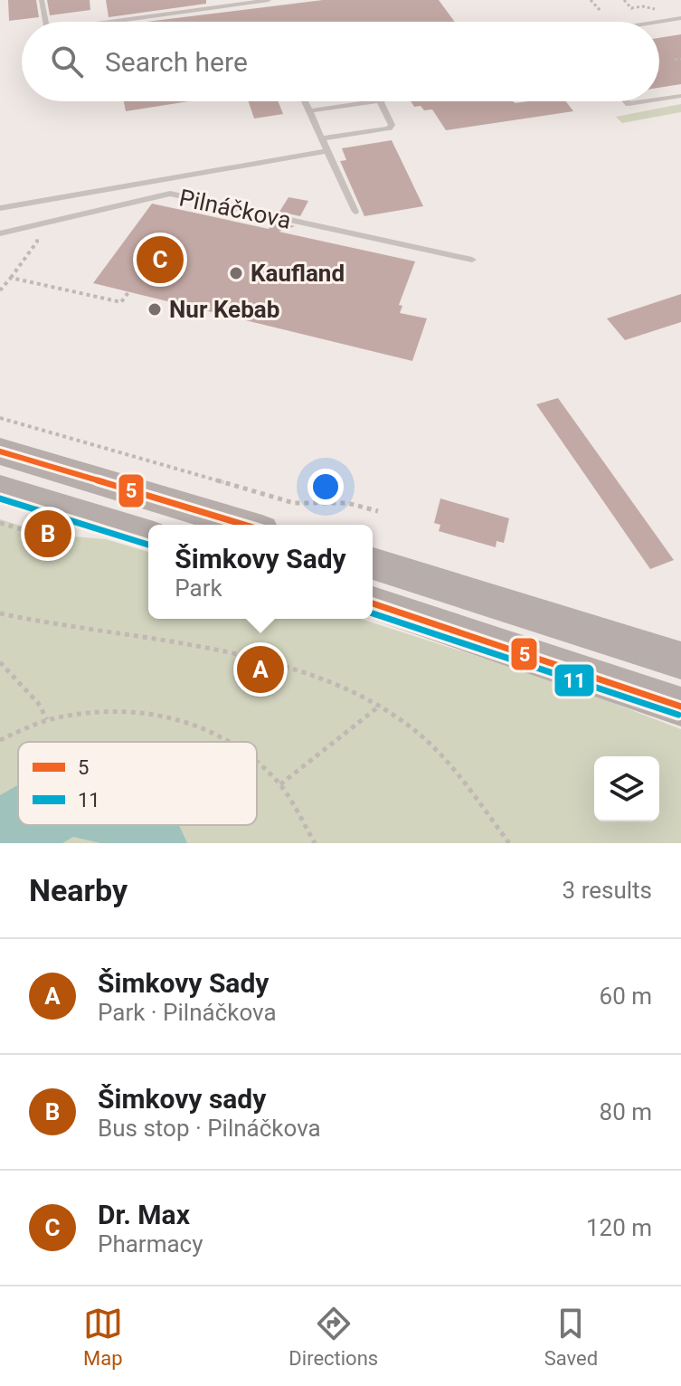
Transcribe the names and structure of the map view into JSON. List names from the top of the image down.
{
  "streets": {
    "lane": ["Pilnáčkova"]
  },
  "places": ["Kaufland", "Nur Kebab"],
  "lines": ["transit line 5", "transit line 11"],
  "legend": ["5", "11"],
  "page": {
    "search": "Search here",
    "pins": ["C", "B", "A"],
    "popup": ["Šimkovy Sady", "Park"],
    "heading": ["Nearby", "3 results"],
    "list": [
      {
        "mark": "A",
        "name": "Šimkovy Sady",
        "note": "Park · Pilnáčkova",
        "value": "60 m"
      },
      {
        "mark": "B",
        "name": "Šimkovy sady",
        "note": "Bus stop · Pilnáčkova",
        "value": "80 m"
      },
      {
        "mark": "C",
        "name": "Dr. Max",
        "note": "Pharmacy",
        "value": "120 m"
      }
    ],
    "nav": ["Map", "Directions", "Saved"]
  }
}
